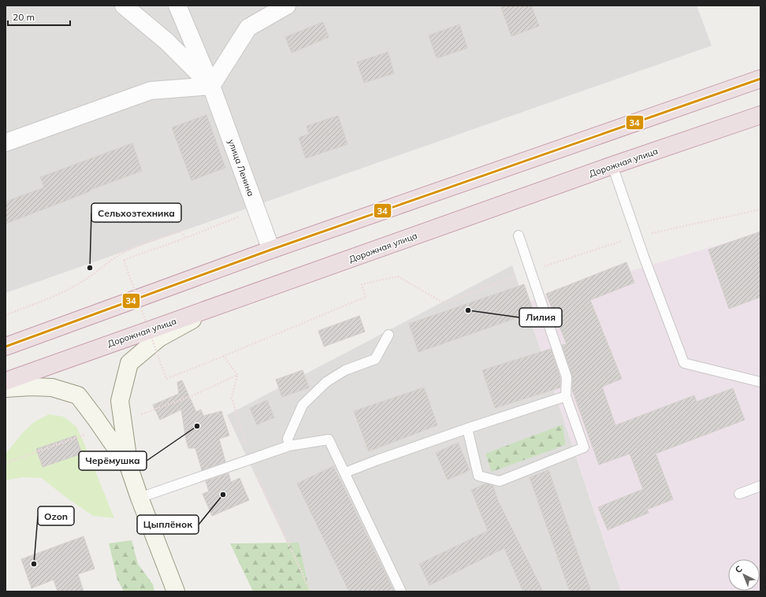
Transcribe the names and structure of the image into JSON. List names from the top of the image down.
{
  "streets": {
    "highway": ["Дорожная улица"],
    "street": ["улица Ленина"]
  },
  "places": [
    "Сельхозтехника",
    "Лилия",
    "Черёмушка",
    "Цыплёнок",
    "Ozon"
  ],
  "lines": ["transit line 34"],
  "scale_bar": "20 m",
  "north": "top left"
}
